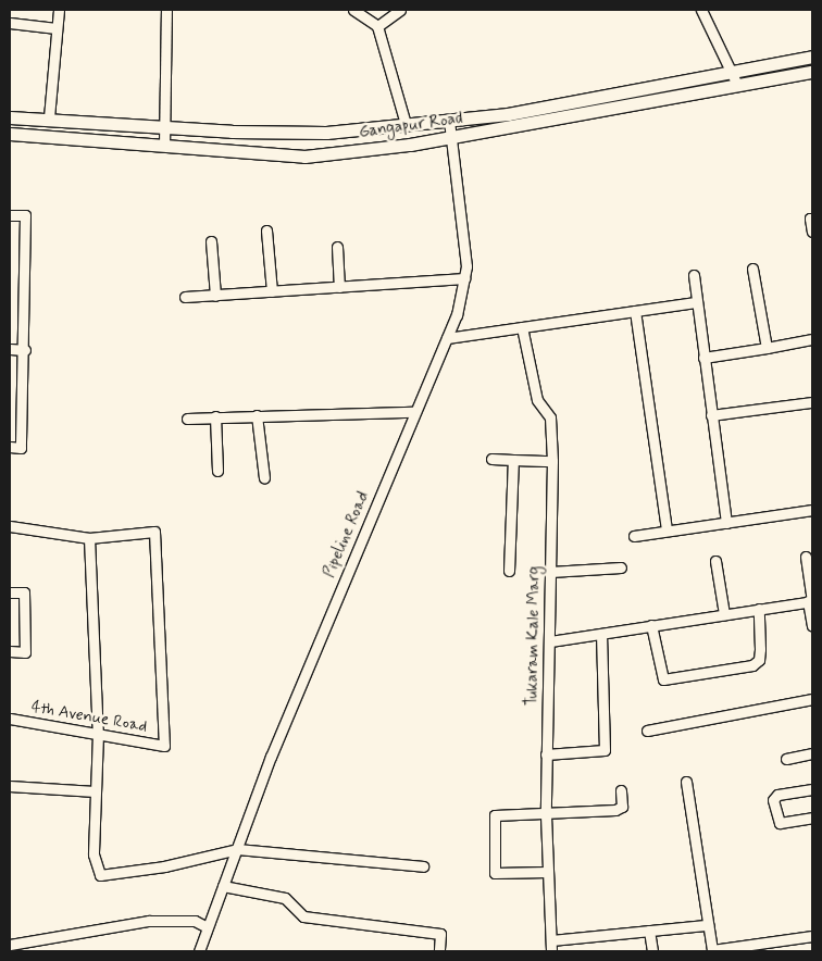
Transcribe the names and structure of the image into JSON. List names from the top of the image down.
{
  "streets": {
    "main road": ["Gangapur Road"],
    "street": ["Pipeline Road", "Tukaram Kale Marg", "4th Avenue Road"]
  },
  "crossings": [
    ["Gangapur Road", "Pipeline Road"]
  ]
}
